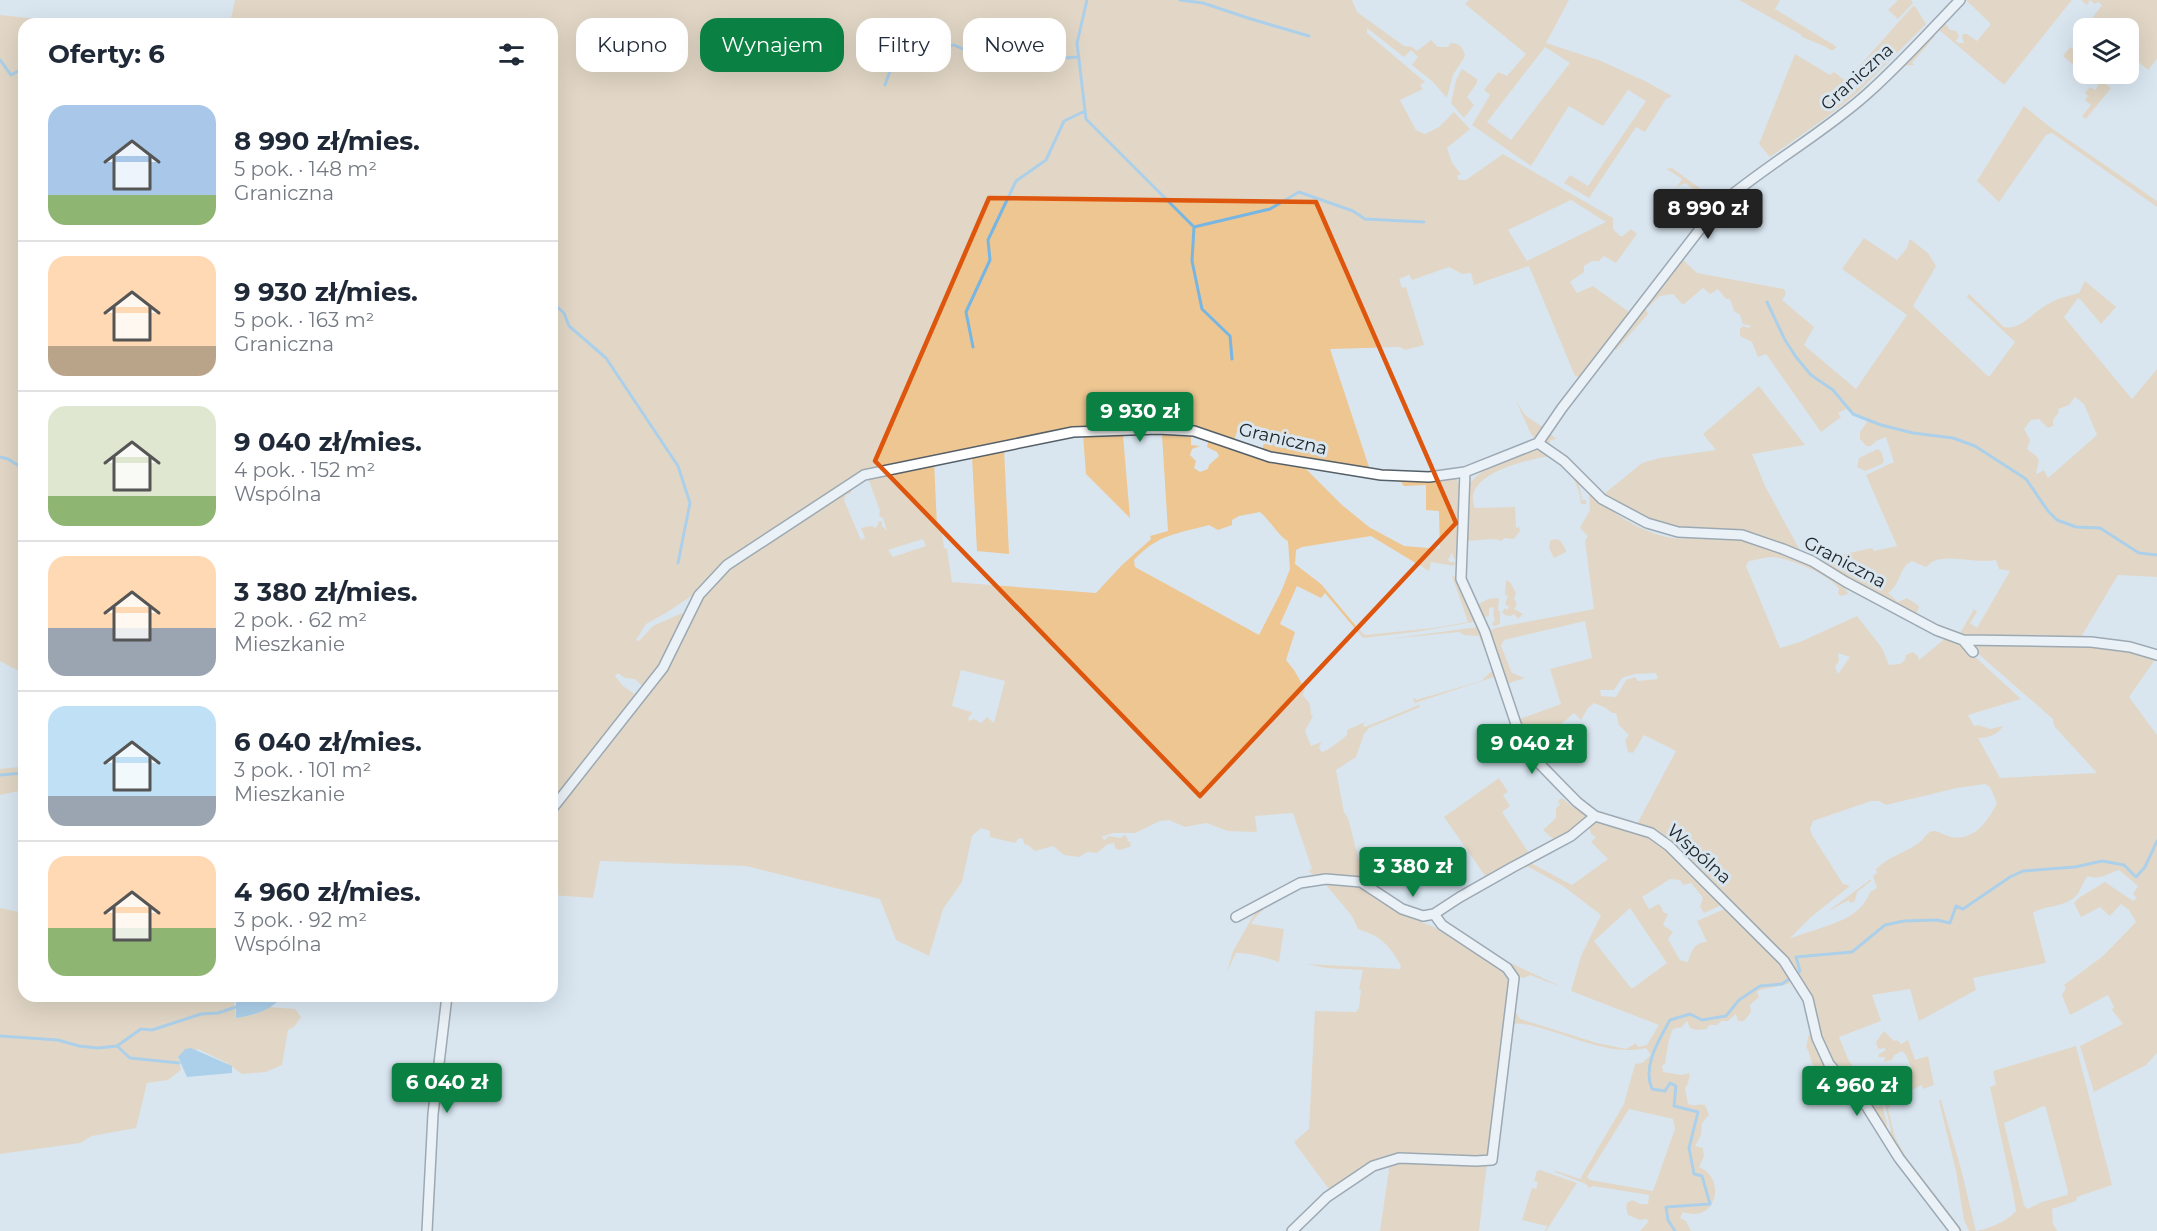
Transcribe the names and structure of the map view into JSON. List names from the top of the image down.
{
  "streets": {
    "street": ["Graniczna", "Wspólna"]
  },
  "crossings": [
    ["Graniczna", "Wspólna"]
  ],
  "page": {
    "chip": [
      "Kupno",
      "Wynajem",
      "Filtry",
      "Nowe"
    ],
    "heading": "Oferty: 6",
    "list": [
      {
        "name": "8 990 zł/mies.",
        "note": "5 pok. · 148 m² · Graniczna"
      },
      {
        "name": "9 930 zł/mies.",
        "note": "5 pok. · 163 m² · Graniczna"
      },
      {
        "name": "9 040 zł/mies.",
        "note": "4 pok. · 152 m² · Wspólna"
      },
      {
        "name": "3 380 zł/mies.",
        "note": "2 pok. · 62 m² · Mieszkanie"
      },
      {
        "name": "6 040 zł/mies.",
        "note": "3 pok. · 101 m² · Mieszkanie"
      },
      {
        "name": "4 960 zł/mies.",
        "note": "3 pok. · 92 m² · Wspólna"
      }
    ],
    "price": [
      "8 990 zł",
      "9 930 zł",
      "9 040 zł",
      "3 380 zł",
      "6 040 zł",
      "4 960 zł"
    ]
  }
}
